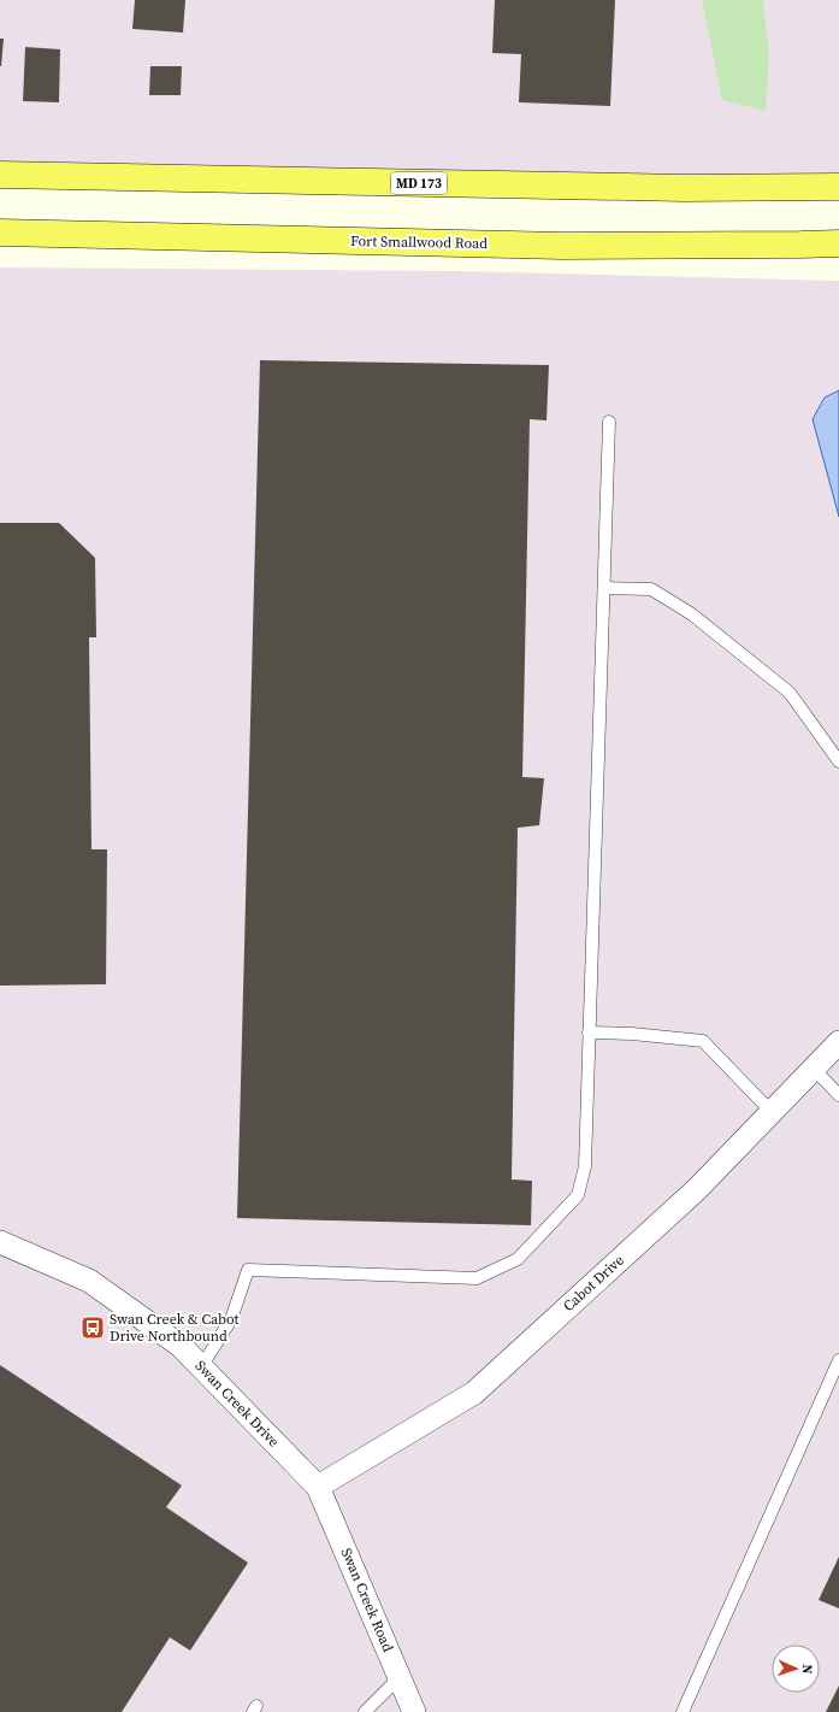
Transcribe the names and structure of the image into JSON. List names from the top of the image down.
{
  "streets": {
    "main road": ["MD 173", "Fort Smallwood Road"],
    "street": ["Cabot Drive", "Swan Creek Drive", "Swan Creek Road"]
  },
  "crossings": [
    ["Cabot Drive", "Swan Creek Drive"],
    ["Cabot Drive", "Swan Creek Road"],
    ["Swan Creek Drive", "Swan Creek Road"]
  ],
  "places": {
    "bus stop": ["Swan Creek & Cabot Drive Northbound"]
  },
  "north": "right"
}
